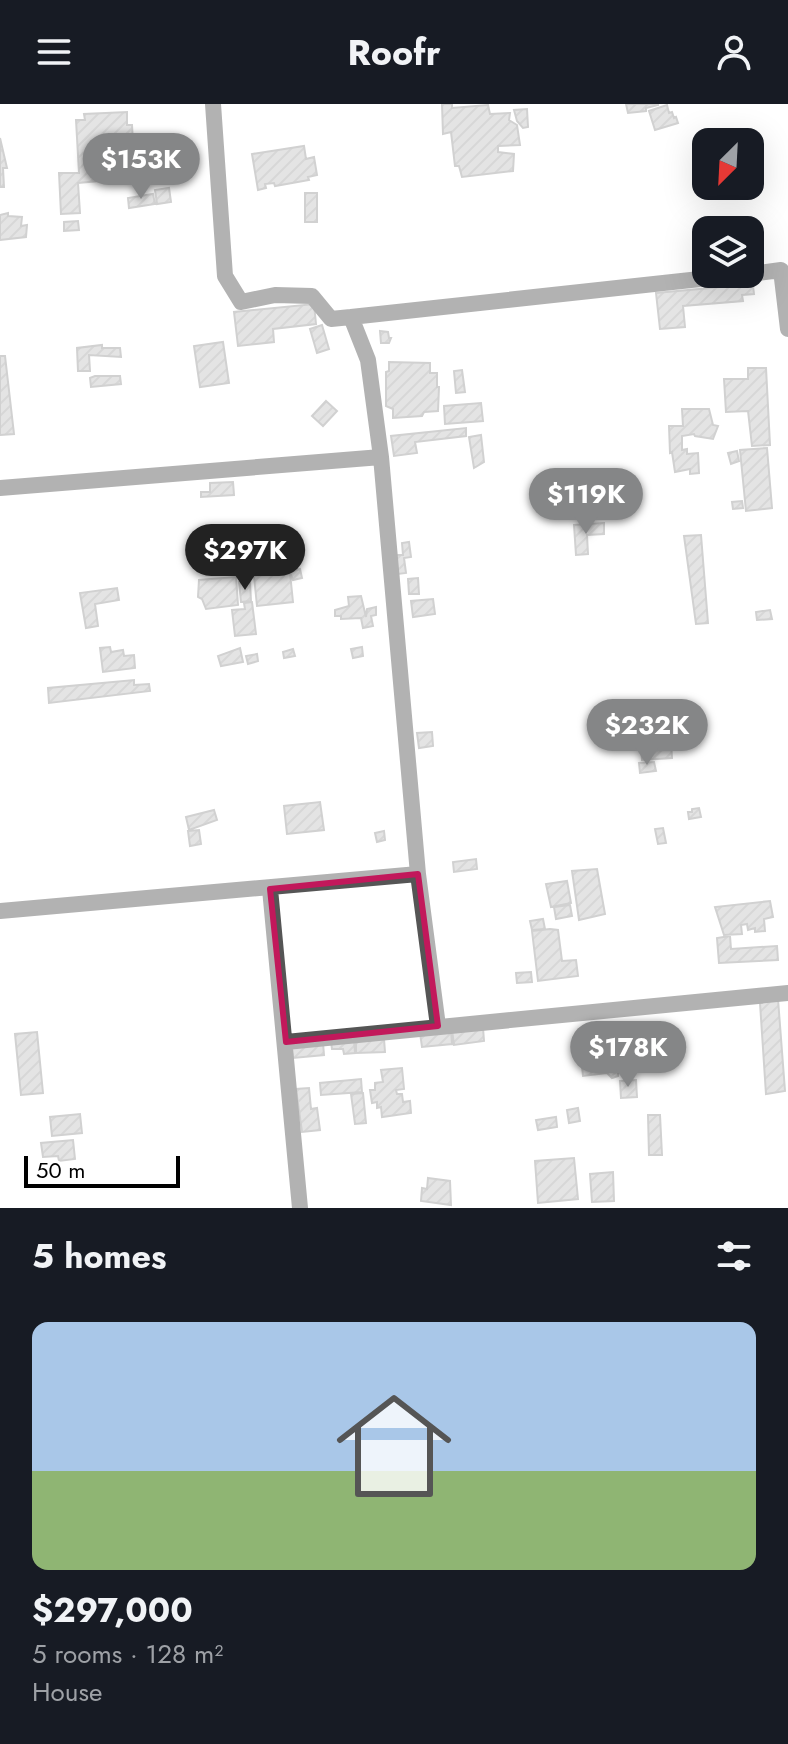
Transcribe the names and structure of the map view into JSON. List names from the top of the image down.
{
  "scale_bar": "50 m",
  "north": "bottom left",
  "page": {
    "header": "Roofr",
    "price": [
      "$153K",
      "$119K",
      "$297K",
      "$232K",
      "$178K"
    ],
    "scale": "50 m",
    "heading": "5 homes",
    "list": [
      {
        "name": "$297,000",
        "note": "5 rooms · 128 m² · House"
      }
    ]
  }
}
